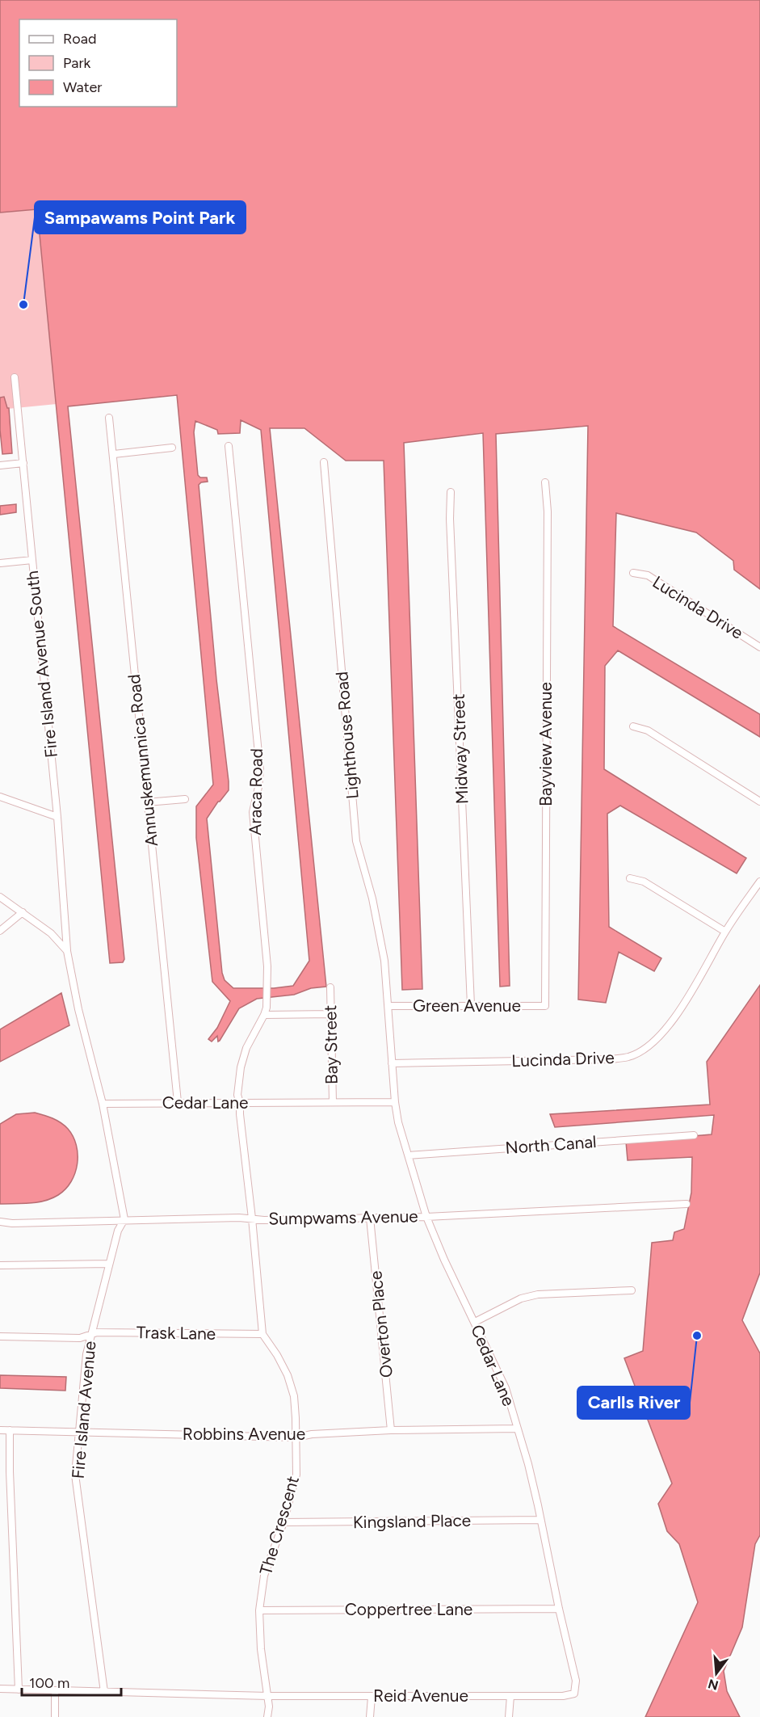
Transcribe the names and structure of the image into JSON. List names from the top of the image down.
{
  "streets": {
    "street": [
      "Lucinda Drive",
      "Fire Island Avenue South",
      "Lighthouse Road",
      "Bayview Avenue",
      "Midway Street",
      "Annuskemunnica Road",
      "Araca Road",
      "Green Avenue",
      "Bay Street",
      "Cedar Lane",
      "North Canal",
      "Sumpwams Avenue",
      "Overton Place",
      "Trask Lane",
      "Fire Island Avenue",
      "Robbins Avenue",
      "Kingsland Place",
      "The Crescent",
      "Coppertree Lane",
      "Reid Avenue"
    ]
  },
  "crossings": [
    ["Lucinda Drive", "Cedar Lane"],
    ["Lighthouse Road", "Green Avenue"],
    ["Lighthouse Road", "Cedar Lane"],
    ["Bayview Avenue", "Green Avenue"],
    ["Midway Street", "Green Avenue"],
    ["Annuskemunnica Road", "Cedar Lane"],
    ["Araca Road", "Cedar Lane"],
    ["Araca Road", "The Crescent"],
    ["Green Avenue", "Cedar Lane"],
    ["Bay Street", "Cedar Lane"],
    ["Cedar Lane", "North Canal"],
    ["Cedar Lane", "Sumpwams Avenue"],
    ["Cedar Lane", "Robbins Avenue"],
    ["Cedar Lane", "Kingsland Place"],
    ["Cedar Lane", "The Crescent"],
    ["Cedar Lane", "Coppertree Lane"],
    ["Cedar Lane", "Reid Avenue"],
    ["Sumpwams Avenue", "Overton Place"],
    ["Sumpwams Avenue", "Fire Island Avenue"],
    ["Sumpwams Avenue", "The Crescent"],
    ["Overton Place", "Robbins Avenue"],
    ["Trask Lane", "Fire Island Avenue"],
    ["Trask Lane", "The Crescent"],
    ["Fire Island Avenue", "Robbins Avenue"],
    ["Robbins Avenue", "The Crescent"],
    ["Kingsland Place", "The Crescent"],
    ["The Crescent", "Coppertree Lane"],
    ["The Crescent", "Reid Avenue"]
  ],
  "places": ["Sampawams Point Park", "Carlls River"],
  "legend": ["Road", "Park", "Water"],
  "scale_bar": "100 m",
  "north": "bottom"
}
